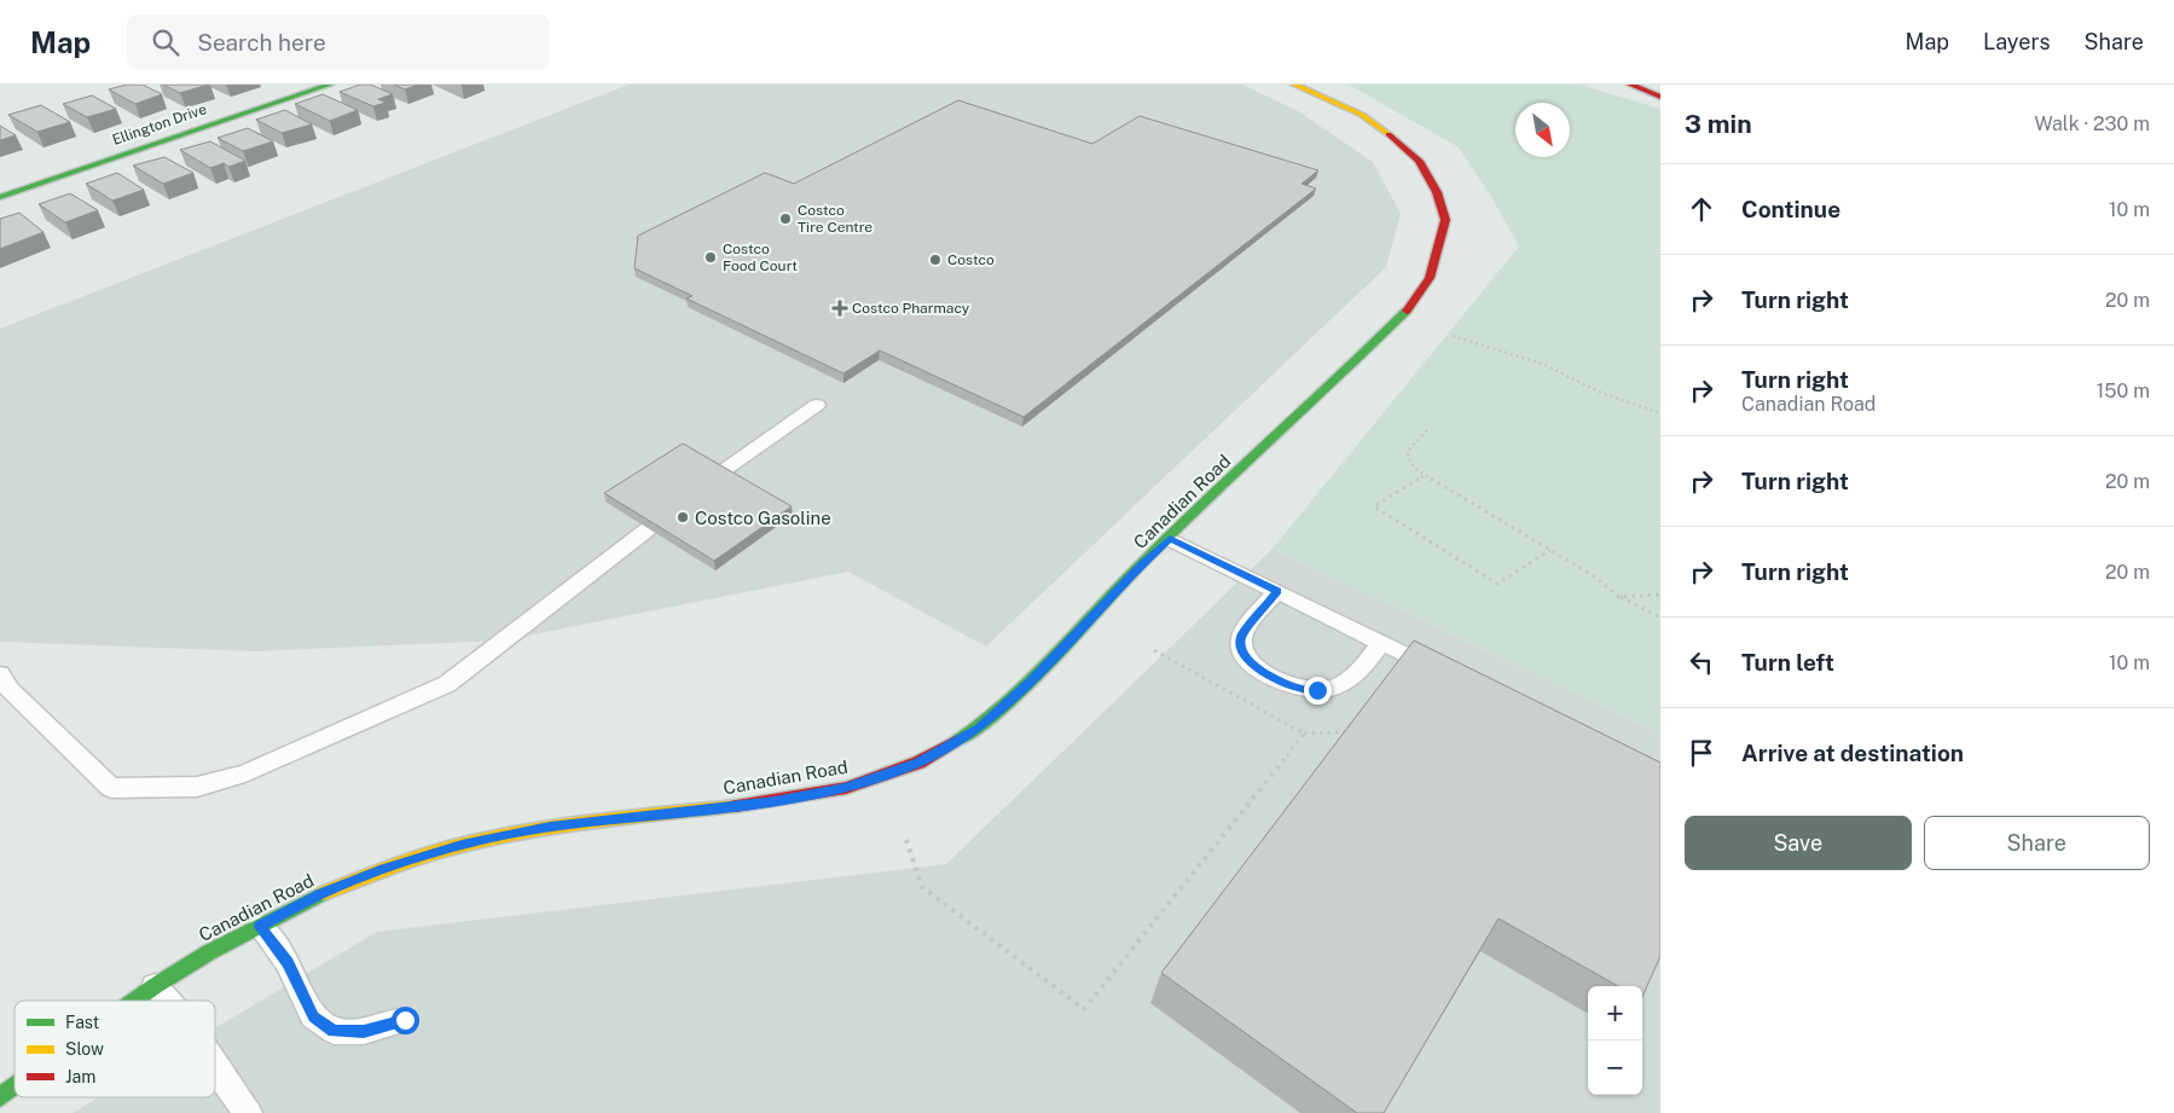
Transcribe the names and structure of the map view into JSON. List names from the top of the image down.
{
  "streets": {
    "street": ["Ellington Drive", "Canadian Road"]
  },
  "places": {
    "other": [
      "Costco Tire Centre",
      "Costco Food Court",
      "Costco",
      "Costco Gasoline"
    ],
    "health": ["Costco Pharmacy"]
  },
  "legend": ["Fast", "Slow", "Jam"],
  "north": "bottom right",
  "page": {
    "header": "Map",
    "search": "Search here",
    "nav": ["Map", "Layers", "Share"],
    "heading": ["3 min", "Walk · 230 m"],
    "list": [
      ["Continue", "10 m"],
      ["Turn right", "20 m"],
      ["Turn right", "Canadian Road", "150 m"],
      ["Turn right", "20 m"],
      ["Turn right", "20 m"],
      ["Turn left", "10 m"],
      "Arrive at destination"
    ],
    "buttons": ["Save", "Share"],
    "map_buttons": ["+", "−"]
  }
}
